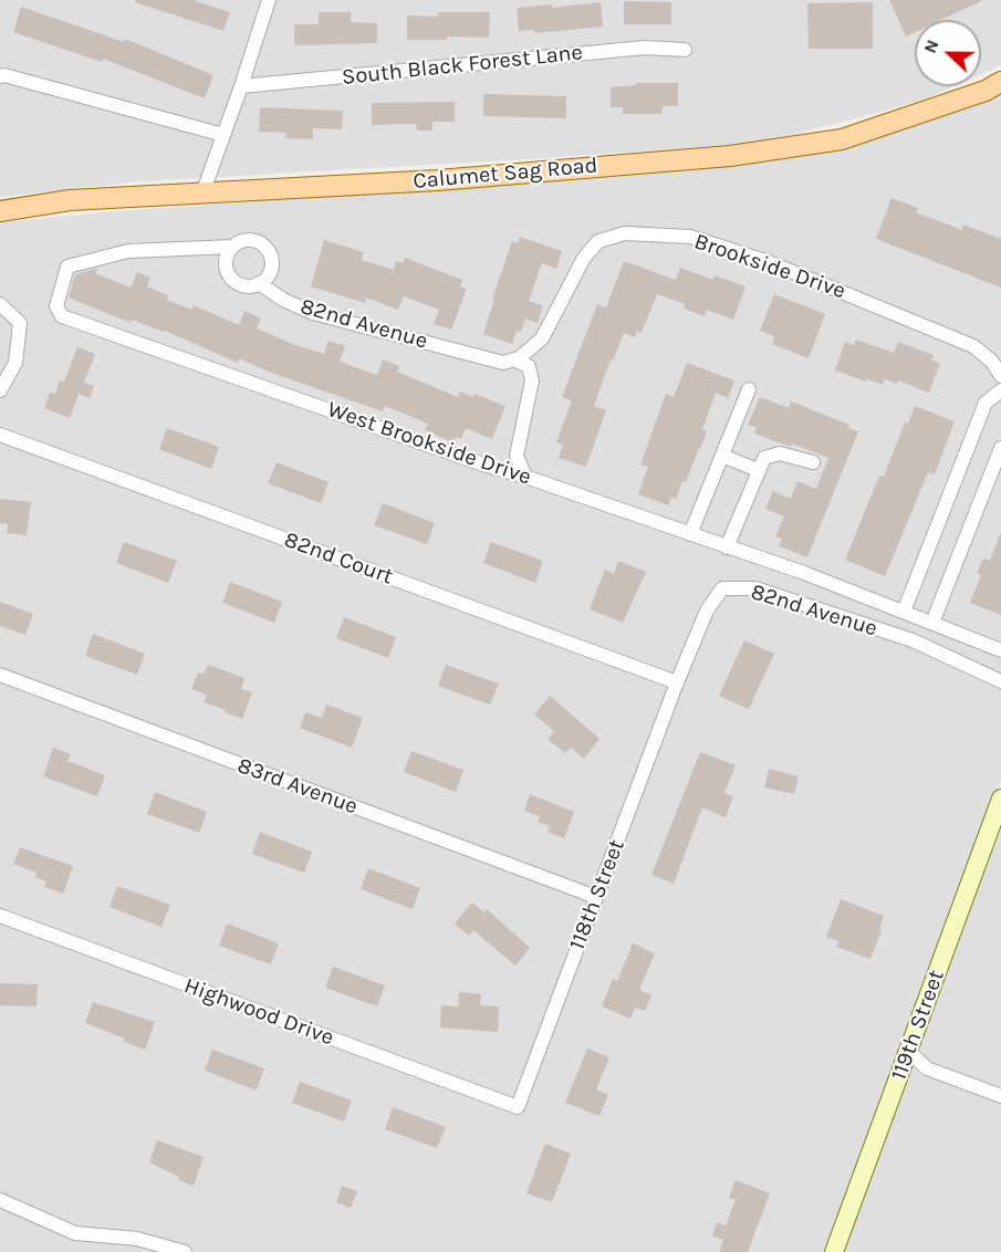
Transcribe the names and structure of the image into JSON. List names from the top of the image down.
{
  "streets": {
    "main road": ["Calumet Sag Road"],
    "street": [
      "South Black Forest Lane",
      "Brookside Drive",
      "82nd Avenue",
      "West Brookside Drive",
      "82nd Court",
      "83rd Avenue",
      "118th Street",
      "Highwood Drive",
      "119th Street"
    ]
  },
  "crossings": [
    ["Brookside Drive", "82nd Avenue"],
    ["82nd Avenue", "West Brookside Drive"],
    ["82nd Avenue", "82nd Court"],
    ["82nd Avenue", "118th Street"],
    ["82nd Court", "118th Street"],
    ["83rd Avenue", "118th Street"],
    ["118th Street", "Highwood Drive"]
  ],
  "north": "left"
}
